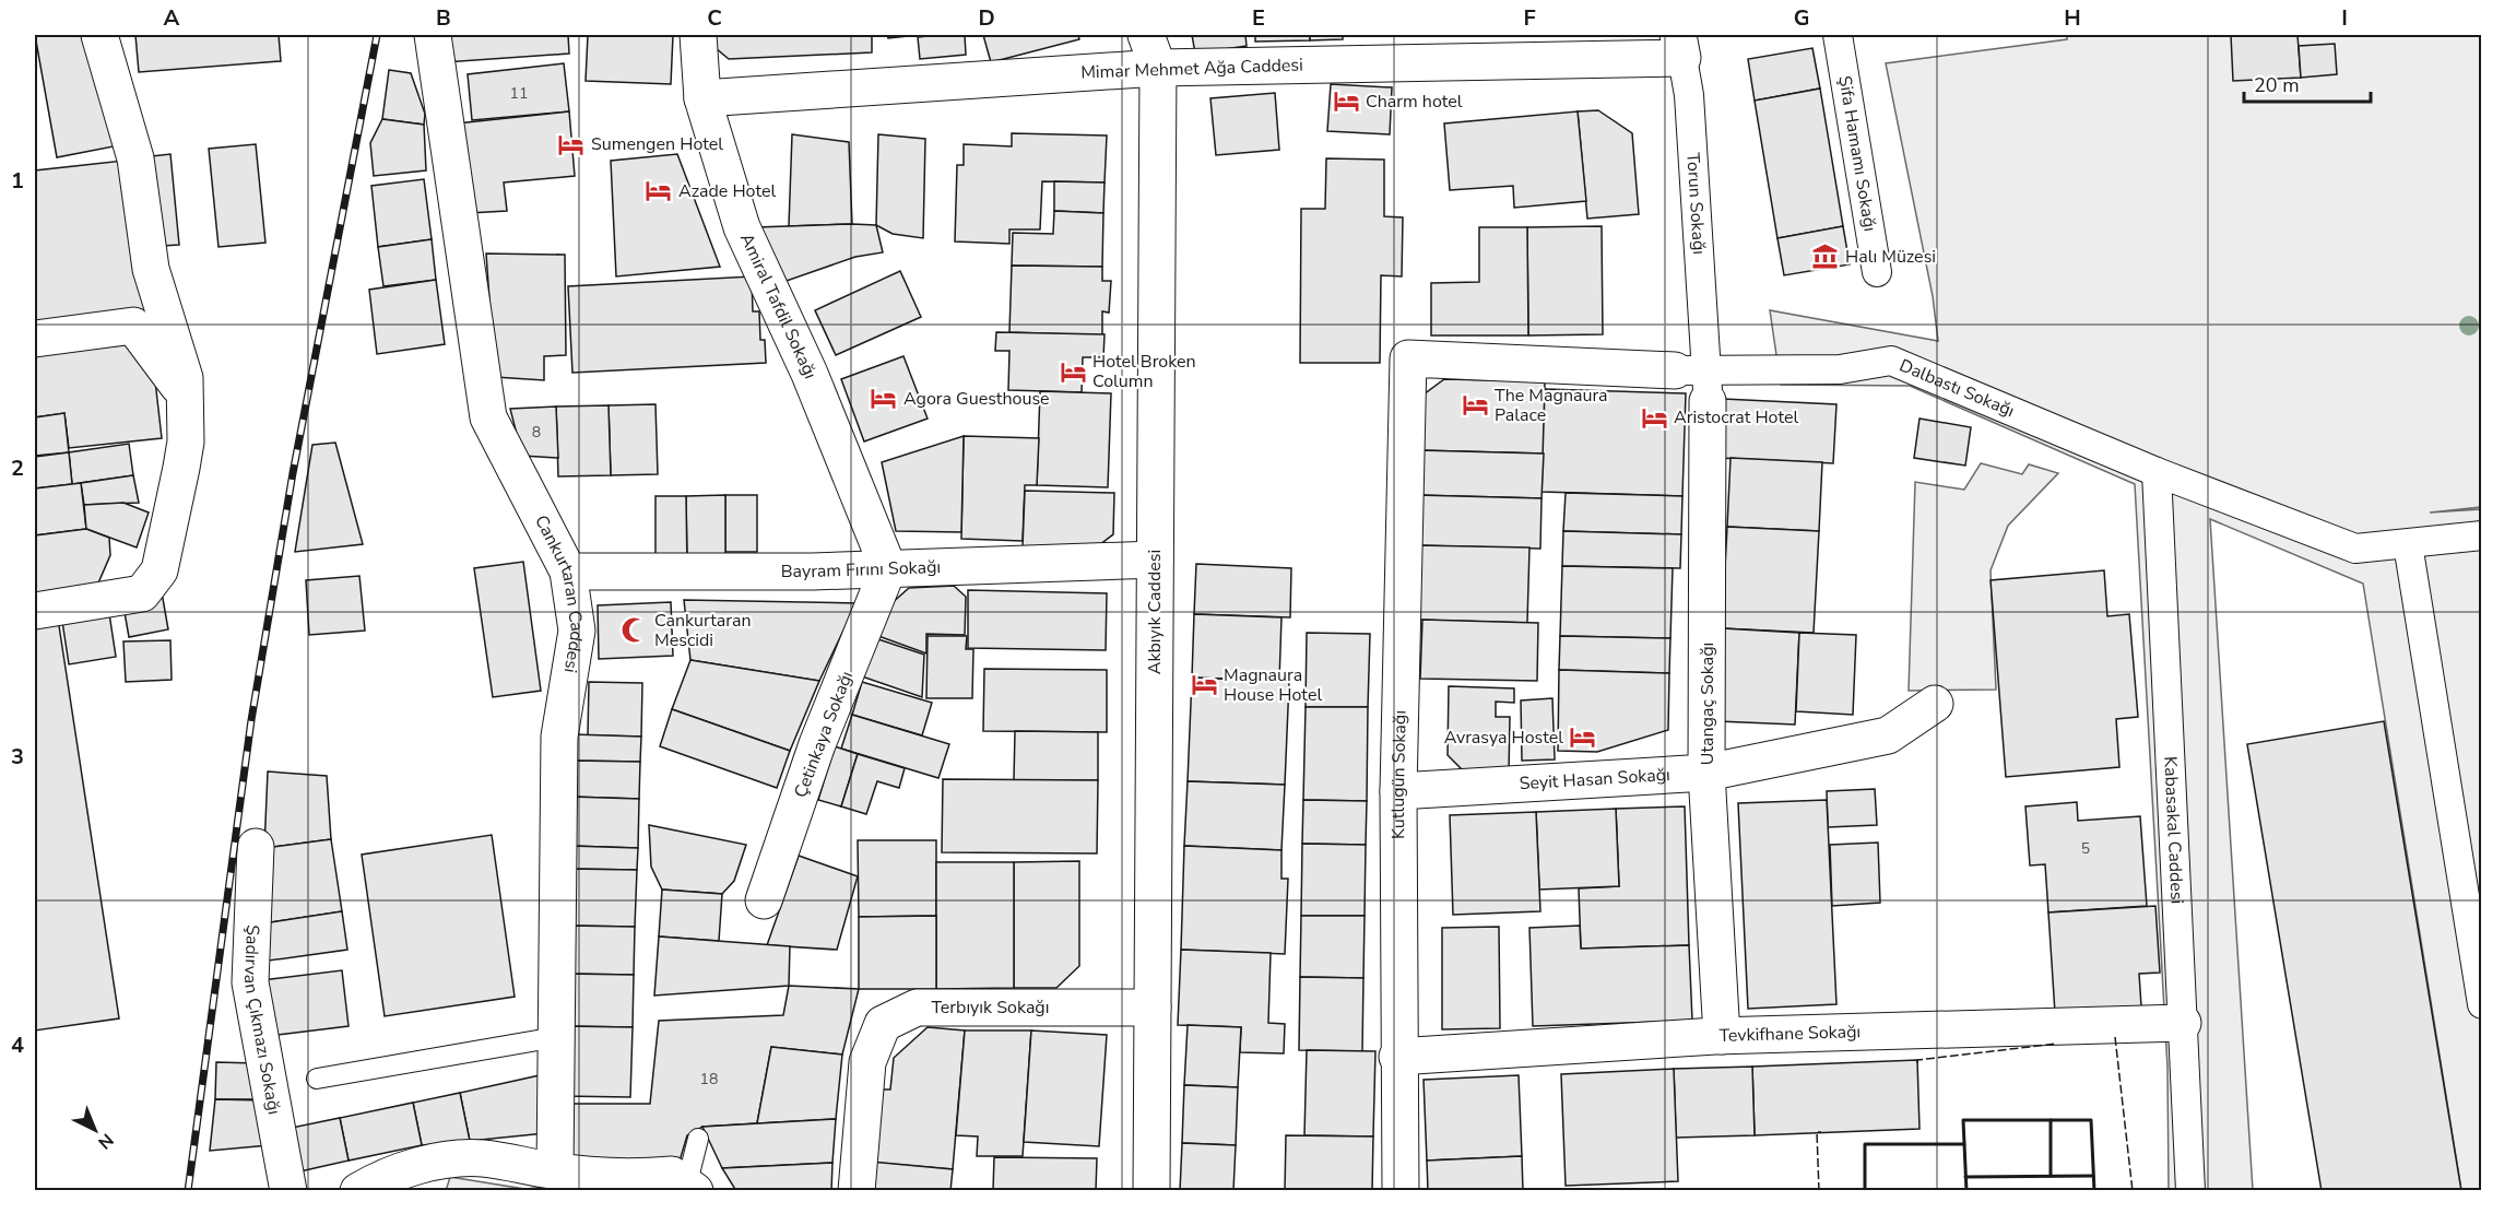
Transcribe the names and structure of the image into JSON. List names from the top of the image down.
{
  "streets": {
    "street": [
      "Mimar Mehmet Ağa Caddesi",
      "Şifa Hamamı Sokağı",
      "Torun Sokağı",
      "Amiral Tafdil Sokağı",
      "Dalbastı Sokağı",
      "Bayram Fırını Sokağı",
      "Cankurtaran Caddesi",
      "Akbıyık Caddesi",
      "Utangaç Sokağı",
      "Çetinkaya Sokağı",
      "Kutlugün Sokağı",
      "Seyit Hasan Sokağı",
      "Kabasakal Caddesi",
      "Terbıyık Sokağı",
      "Şadırvan Çıkmazı Sokağı",
      "Tevkifhane Sokağı"
    ]
  },
  "crossings": [
    ["Mimar Mehmet Ağa Caddesi", "Torun Sokağı"],
    ["Mimar Mehmet Ağa Caddesi", "Amiral Tafdil Sokağı"],
    ["Mimar Mehmet Ağa Caddesi", "Akbıyık Caddesi"],
    ["Torun Sokağı", "Dalbastı Sokağı"],
    ["Torun Sokağı", "Utangaç Sokağı"],
    ["Amiral Tafdil Sokağı", "Bayram Fırını Sokağı"],
    ["Amiral Tafdil Sokağı", "Çetinkaya Sokağı"],
    ["Dalbastı Sokağı", "Utangaç Sokağı"],
    ["Dalbastı Sokağı", "Kutlugün Sokağı"],
    ["Dalbastı Sokağı", "Kabasakal Caddesi"],
    ["Bayram Fırını Sokağı", "Cankurtaran Caddesi"],
    ["Bayram Fırını Sokağı", "Akbıyık Caddesi"],
    ["Bayram Fırını Sokağı", "Çetinkaya Sokağı"],
    ["Akbıyık Caddesi", "Terbıyık Sokağı"],
    ["Utangaç Sokağı", "Seyit Hasan Sokağı"],
    ["Utangaç Sokağı", "Tevkifhane Sokağı"],
    ["Kutlugün Sokağı", "Seyit Hasan Sokağı"],
    ["Kutlugün Sokağı", "Tevkifhane Sokağı"],
    ["Kabasakal Caddesi", "Tevkifhane Sokağı"]
  ],
  "places": {
    "hotel": [
      "Charm hotel",
      "Sumengen Hotel",
      "Azade Hotel",
      "Hotel Broken Column",
      "Agora Guesthouse",
      "The Magnaura Palace",
      "Aristocrat Hotel",
      "Magnaura House Hotel",
      "Avrasya Hostel"
    ],
    "museum": ["Halı Müzesi"],
    "mosque": ["Cankurtaran Mescidi"]
  },
  "house_numbers": [
    "11",
    "8",
    "5",
    "18"
  ],
  "scale_bar": "20 m",
  "north": "bottom right",
  "grid": {
    "columns": [
      "A",
      "B",
      "C",
      "D",
      "E",
      "F",
      "G",
      "H",
      "I"
    ],
    "rows": [
      "1",
      "2",
      "3",
      "4"
    ]
  }
}
